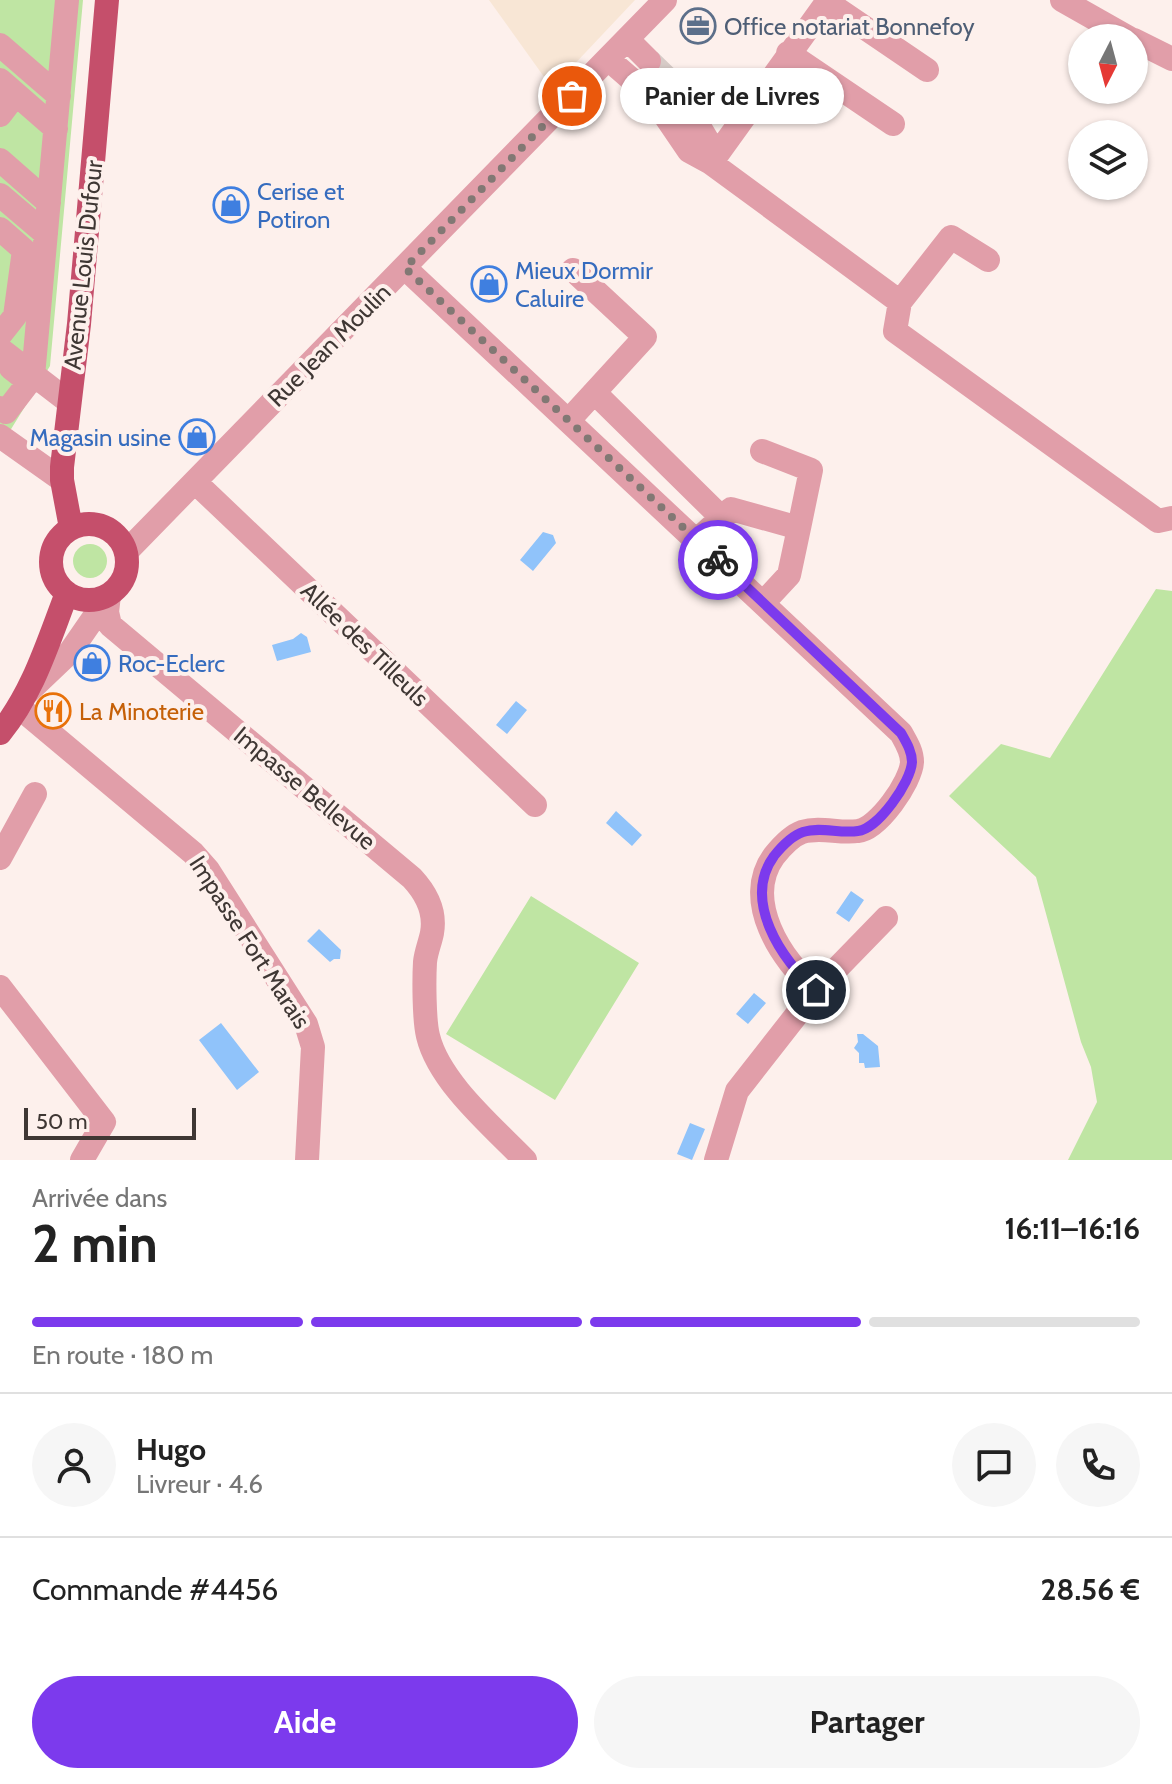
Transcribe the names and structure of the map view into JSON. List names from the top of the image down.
{
  "streets": {
    "main road": ["Avenue Louis Dufour"],
    "street": [
      "Rue Jean Moulin",
      "Allée des Tilleuls",
      "Impasse Bellevue",
      "Impasse Fort Marais"
    ]
  },
  "crossings": [
    ["Avenue Louis Dufour", "Rue Jean Moulin"],
    ["Avenue Louis Dufour", "Impasse Bellevue"],
    ["Rue Jean Moulin", "Allée des Tilleuls"],
    ["Rue Jean Moulin", "Impasse Bellevue"]
  ],
  "places": {
    "office": ["Office notariat Bonnefoy"],
    "other": ["Panier de Livres"],
    "shop": [
      "Cerise et Potiron",
      "Mieux Dormir Caluire",
      "Magasin usine",
      "Roc-Eclerc"
    ],
    "restaurant": ["La Minoterie"]
  },
  "scale_bar": "50 m",
  "north": "bottom",
  "page": {
    "bubble": "Panier de Livres",
    "scale": "50 m",
    "heading": ["2 min", "Arrivée dans", "16:11–16:16"],
    "panel": [
      "Hugo",
      "Livreur · 4.6",
      "Commande #4456",
      "28.56 €"
    ],
    "bar": "En route · 180 m",
    "buttons": ["Aide", "Partager"]
  }
}
